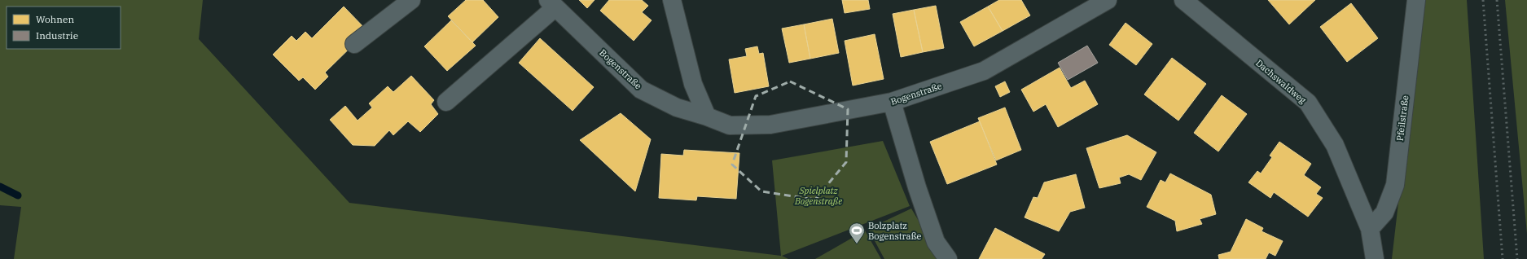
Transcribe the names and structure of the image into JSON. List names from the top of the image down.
{
  "streets": {
    "street": ["Bogenstraße", "Dachswaldweg", "Pfeilstraße"]
  },
  "crossings": [
    ["Dachswaldweg", "Pfeilstraße"]
  ],
  "parks": ["Spielplatz Bogenstraße"],
  "places": {
    "sports": ["Bolzplatz Bogenstraße"]
  },
  "legend": ["Wohnen", "Industrie"]
}
